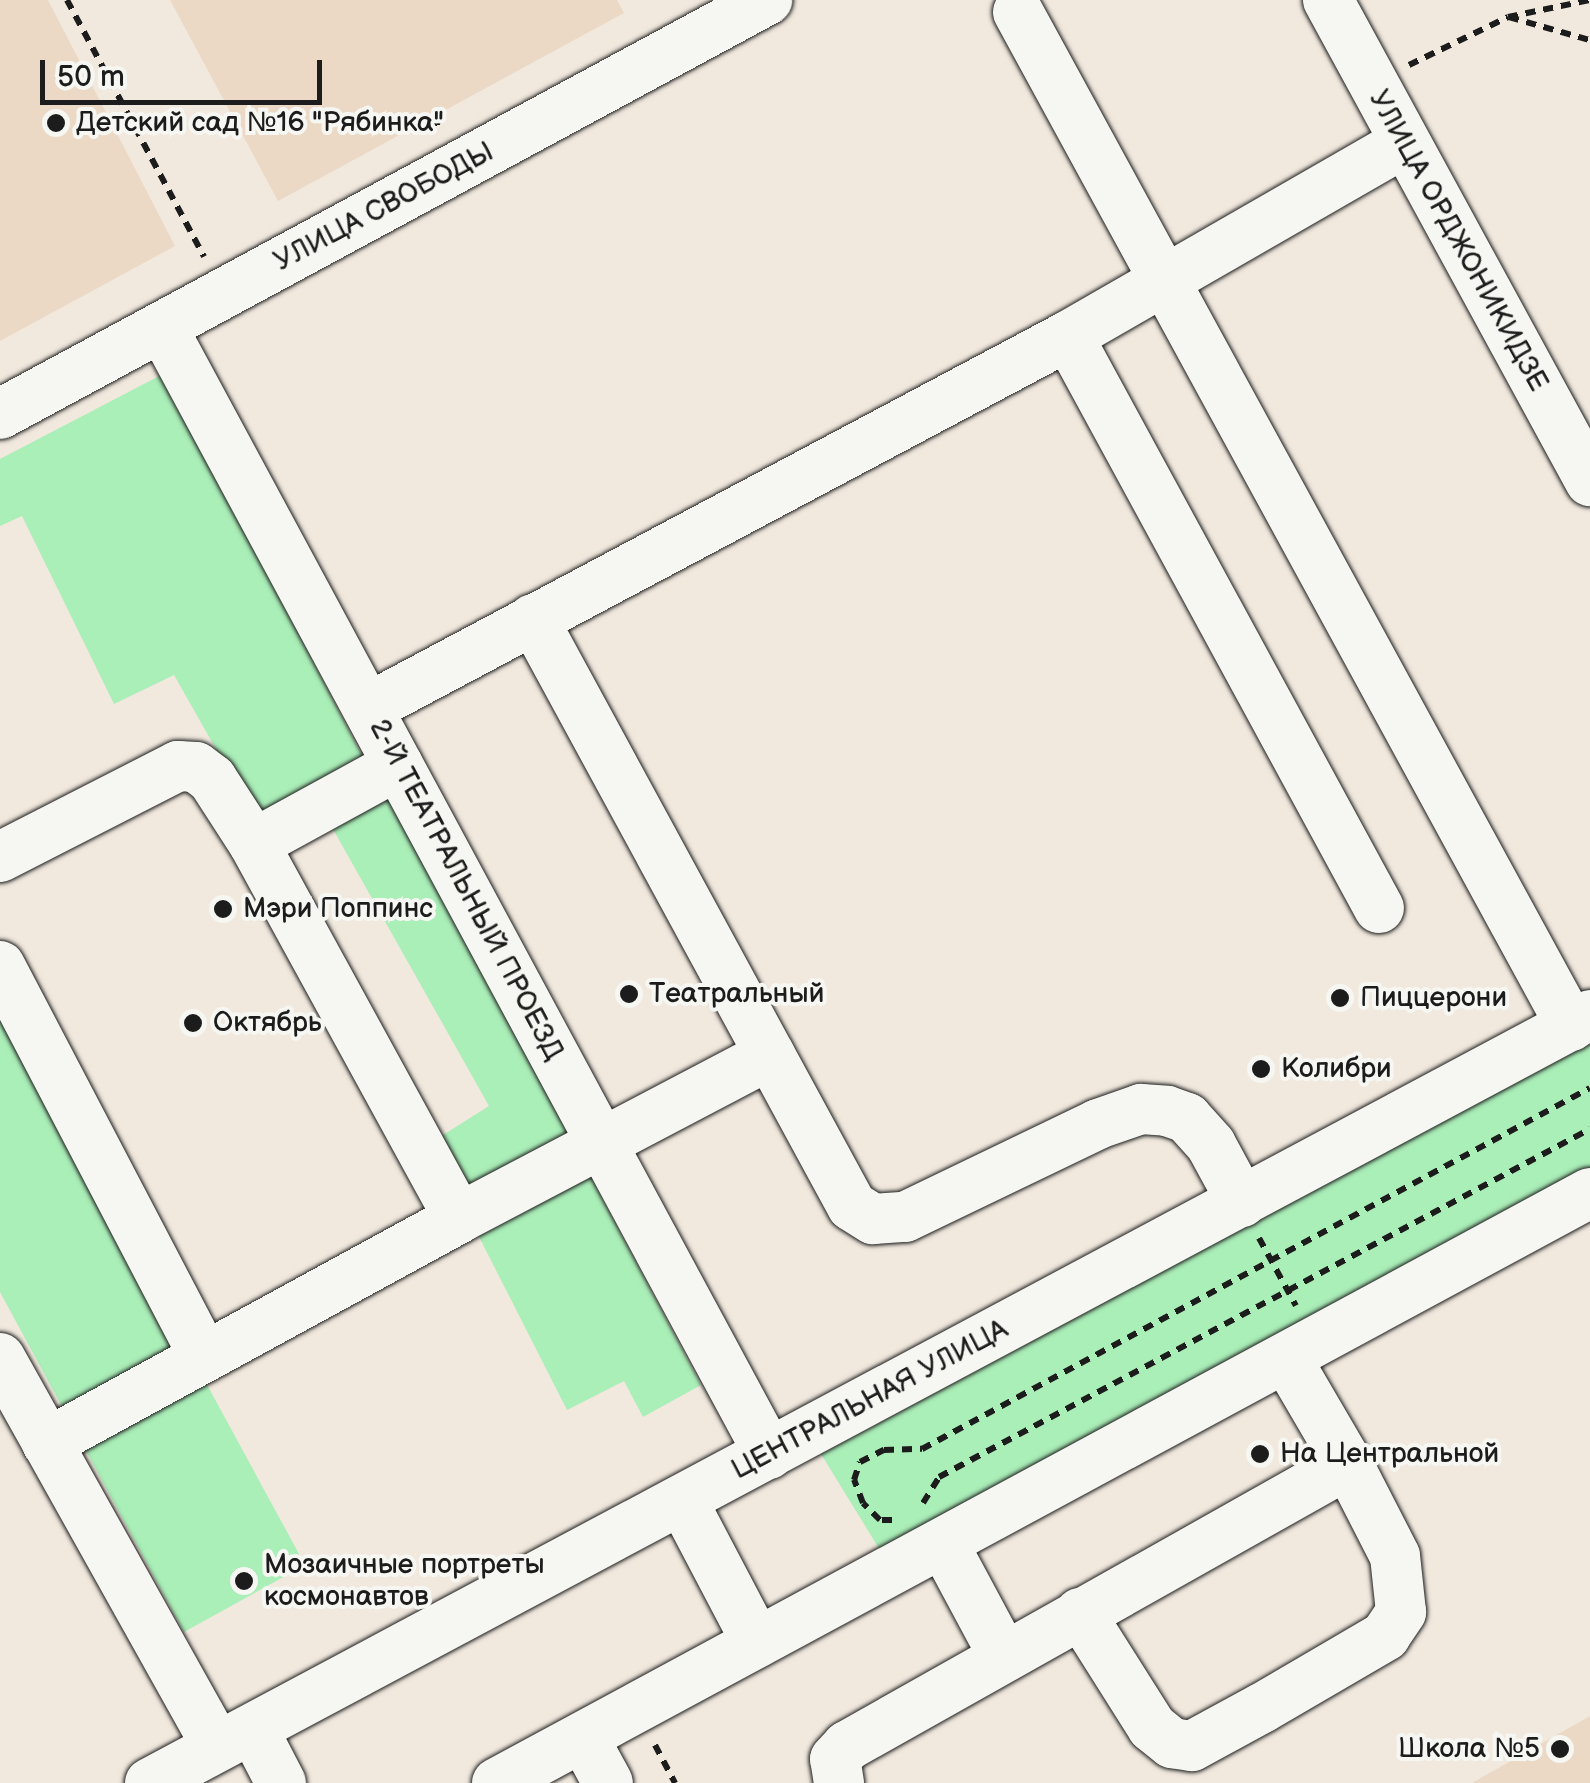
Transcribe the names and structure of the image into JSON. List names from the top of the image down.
{
  "streets": {
    "street": [
      "УЛИЦА СВОБОДЫ",
      "УЛИЦА ОРДЖОНИКИДЗЕ",
      "2-Й ТЕАТРАЛЬНЫЙ ПРОЕЗД",
      "ЦЕНТРАЛЬНАЯ УЛИЦА"
    ]
  },
  "crossings": [
    ["УЛИЦА СВОБОДЫ", "2-Й ТЕАТРАЛЬНЫЙ ПРОЕЗД"],
    ["2-Й ТЕАТРАЛЬНЫЙ ПРОЕЗД", "ЦЕНТРАЛЬНАЯ УЛИЦА"]
  ],
  "places": [
    "Детский сад №16 \"Рябинка\"",
    "Мэри Поппинс",
    "Театральный",
    "Пиццерони",
    "Октябрь",
    "Колибри",
    "На Центральной",
    "Мозаичные портреты космонавтов",
    "Школа №5"
  ],
  "scale_bar": "50 m"
}
